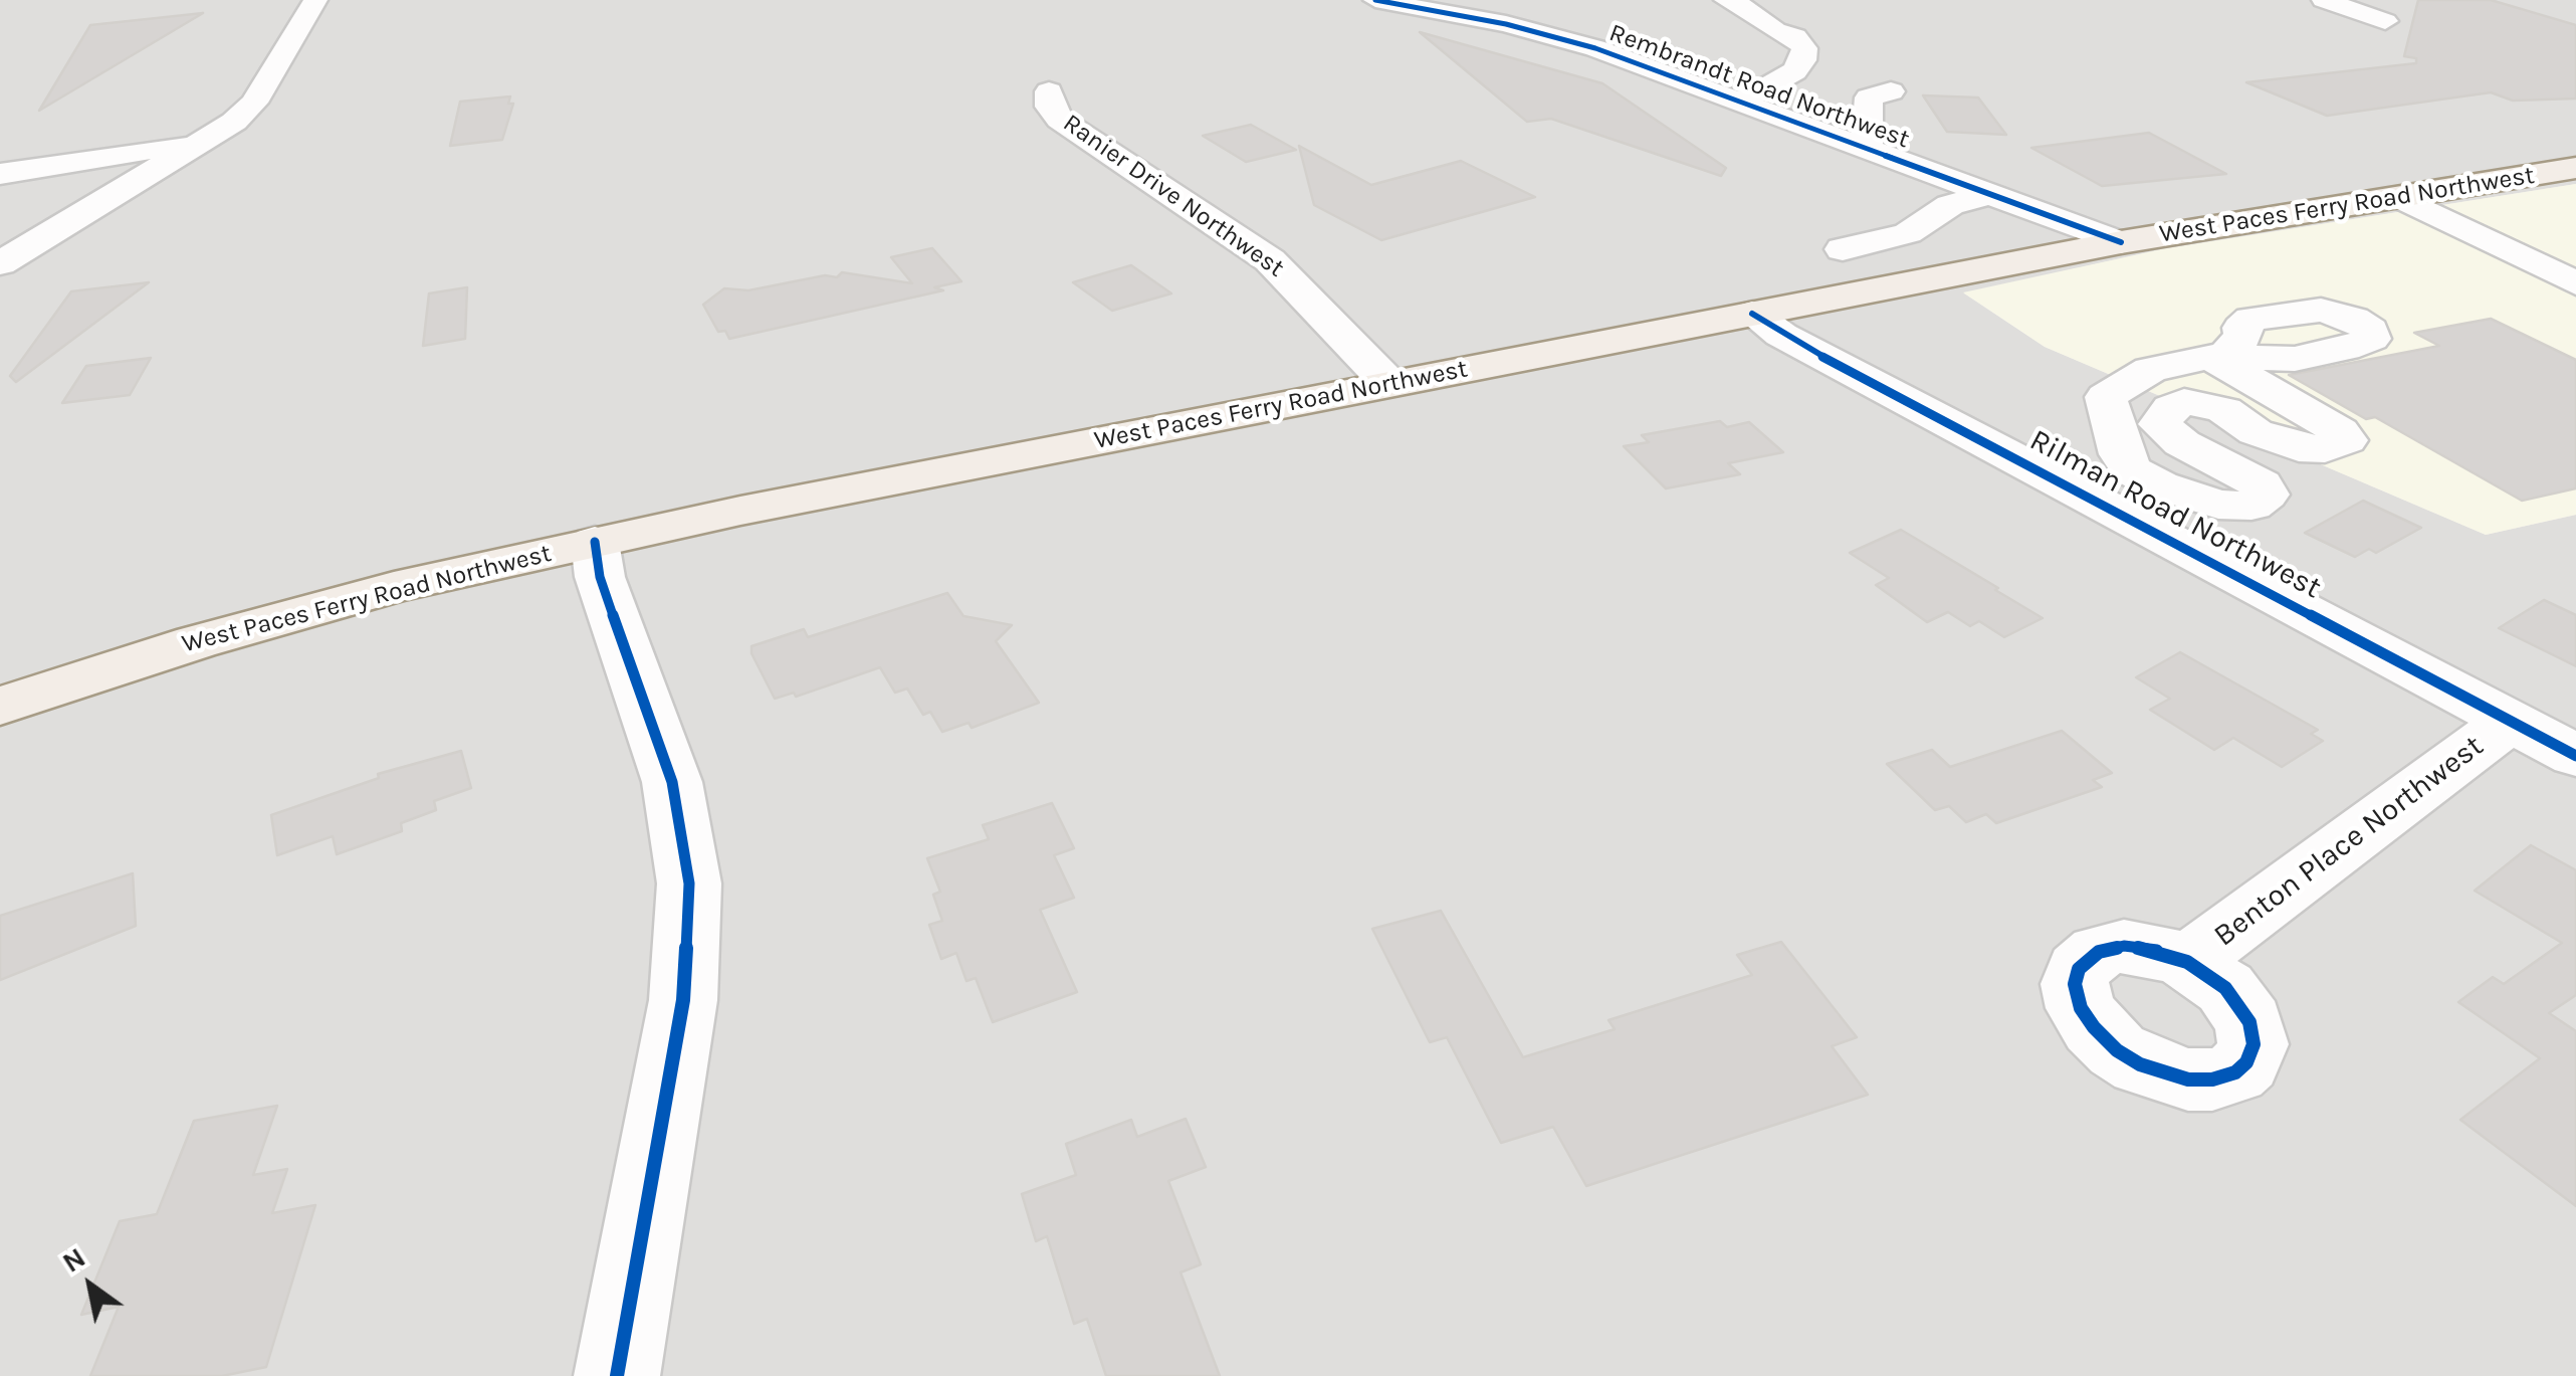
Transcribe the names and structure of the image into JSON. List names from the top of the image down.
{
  "streets": {
    "main road": ["West Paces Ferry Road Northwest"],
    "street": [
      "Rembrandt Road Northwest",
      "Ranier Drive Northwest",
      "Rilman Road Northwest",
      "Benton Place Northwest"
    ]
  },
  "crossings": [
    ["Rembrandt Road Northwest", "West Paces Ferry Road Northwest"],
    ["Ranier Drive Northwest", "West Paces Ferry Road Northwest"],
    ["West Paces Ferry Road Northwest", "Rilman Road Northwest"],
    ["Rilman Road Northwest", "Benton Place Northwest"]
  ],
  "north": "top left"
}
